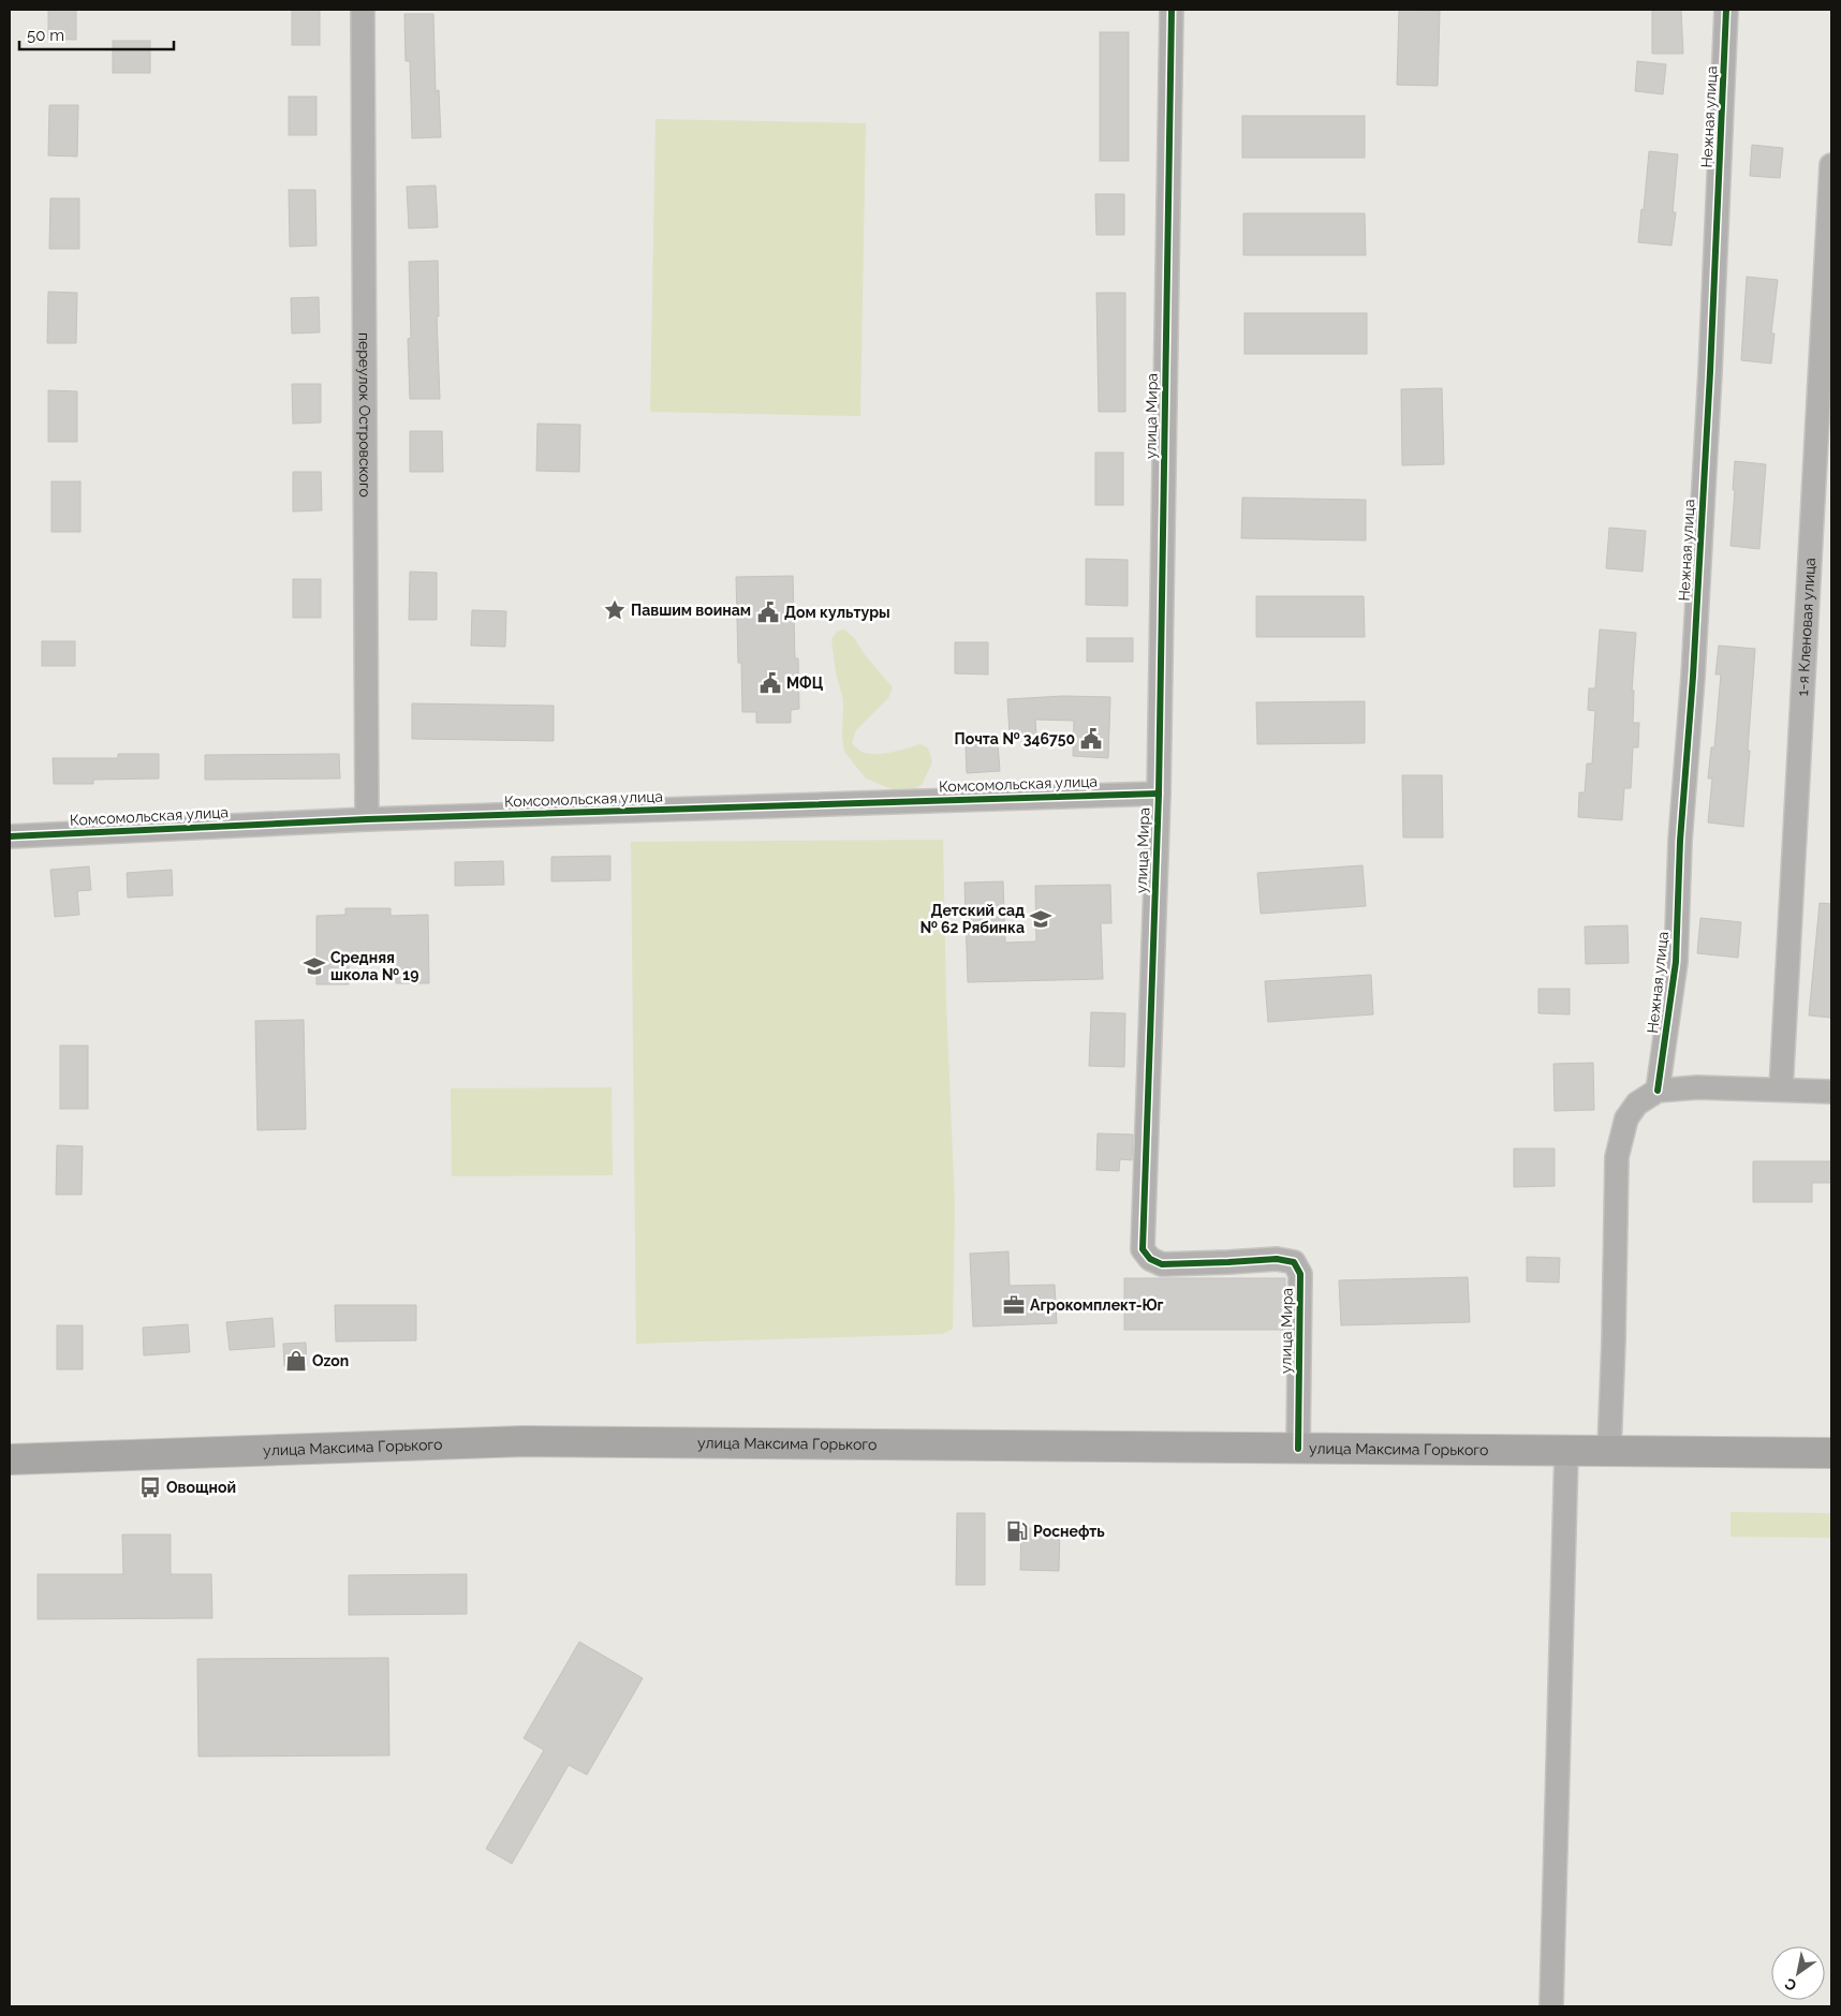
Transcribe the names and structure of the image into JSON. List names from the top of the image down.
{
  "streets": {
    "main road": ["улица Максима Горького"],
    "street": [
      "Нежная улица",
      "переулок Островского",
      "улица Мира",
      "1-я Кленовая улица",
      "Комсомольская улица"
    ]
  },
  "crossings": [
    ["переулок Островского", "Комсомольская улица"],
    ["улица Мира", "Комсомольская улица"],
    ["улица Мира", "улица Максима Горького"]
  ],
  "places": {
    "place": ["Павшим воинам"],
    "public building": ["Дом культуры", "МФЦ", "Почта № 346750"],
    "school or university": ["Детский сад № 62 Рябинка", "Средняя школа № 19"],
    "office": ["Агрокомплект-Юг"],
    "shop": ["Ozon"],
    "bus stop": ["Овощной"],
    "fuel station": ["Роснефть"]
  },
  "scale_bar": "50 m",
  "north": "bottom left"
}
